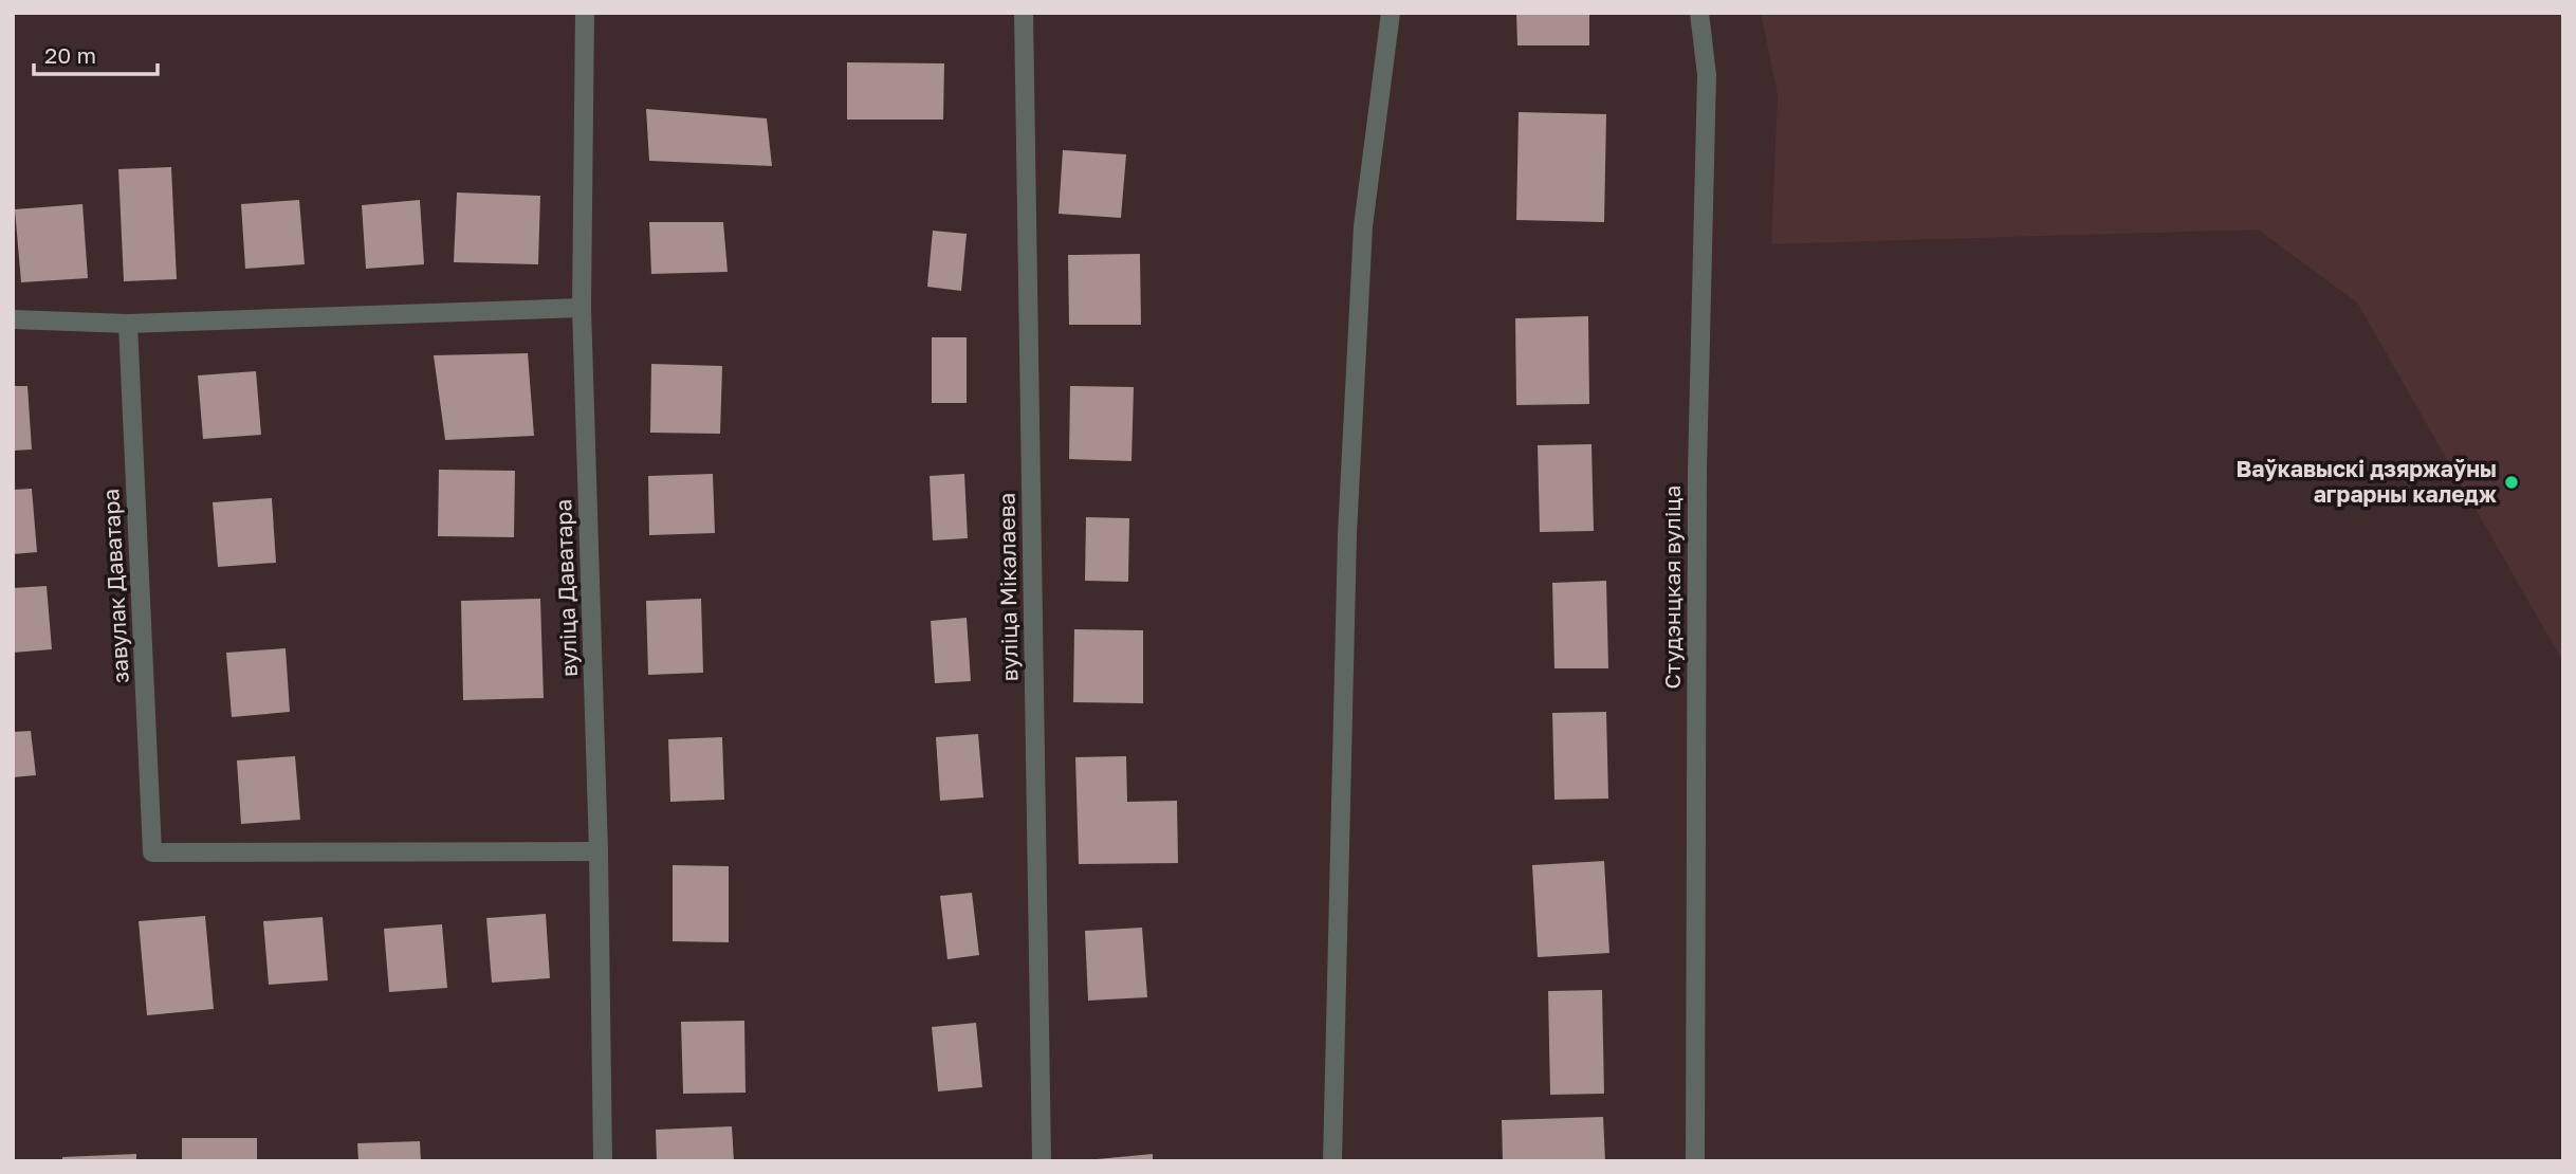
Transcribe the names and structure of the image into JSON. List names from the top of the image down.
{
  "streets": {
    "street": [
      "завулак Даватара",
      "вуліца Мікалаева",
      "Студэнцкая вуліца",
      "вуліца Даватара"
    ]
  },
  "crossings": [
    ["завулак Даватара", "вуліца Даватара"]
  ],
  "places": ["Ваўкавыскі дзяржаўны аграрны каледж"],
  "scale_bar": "20 m"
}
